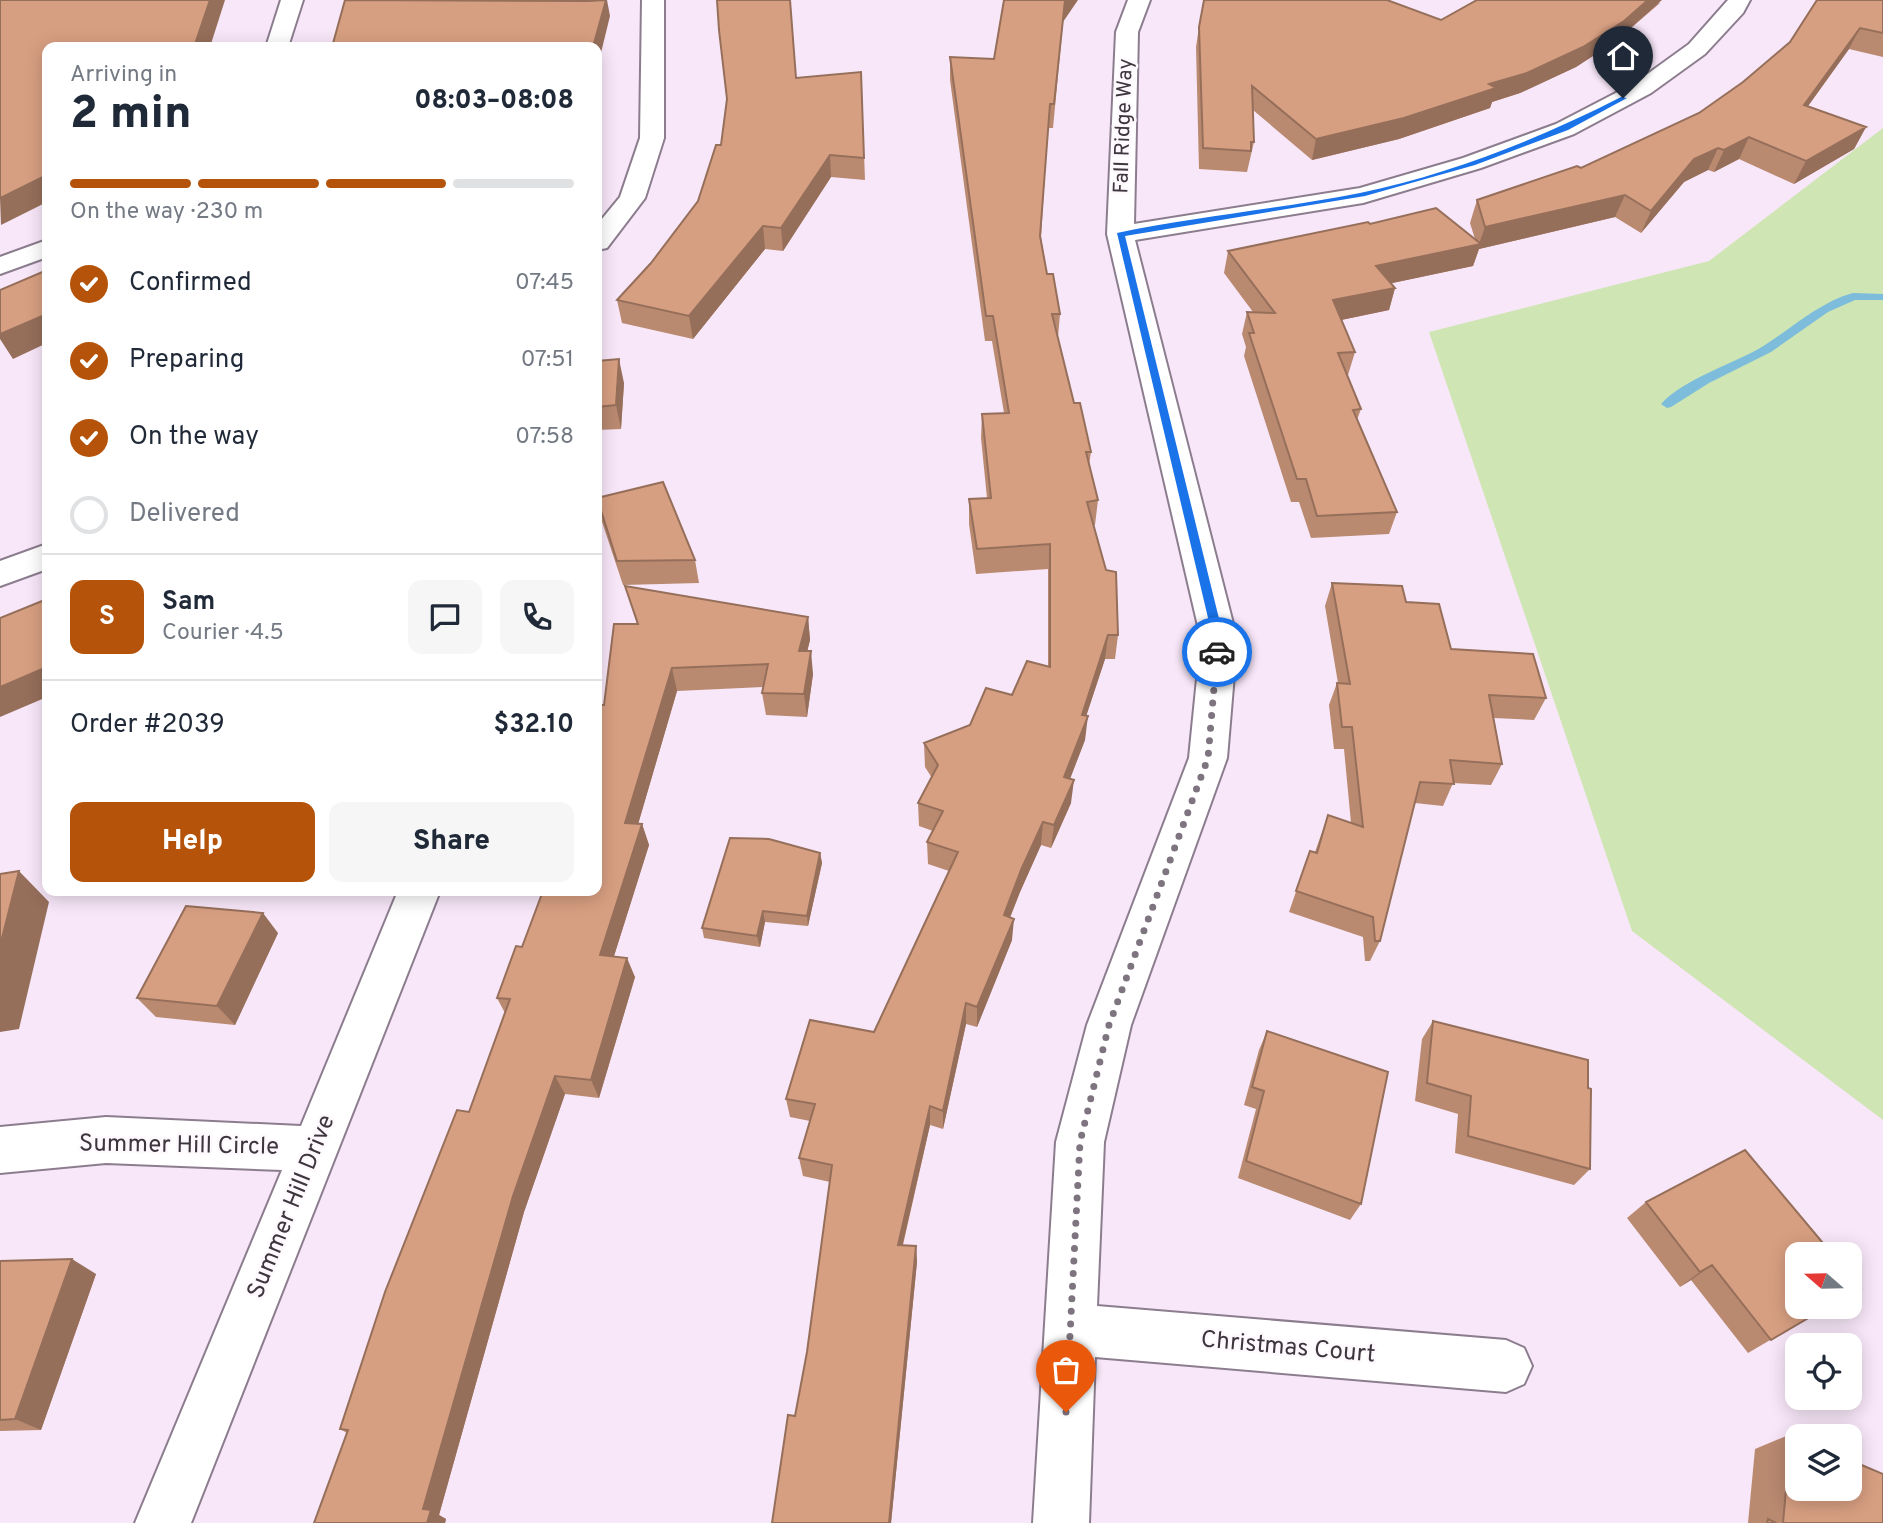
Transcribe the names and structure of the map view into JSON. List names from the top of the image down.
{
  "streets": {
    "street": [
      "Fall Ridge Way",
      "Summer Hill Circle",
      "Summer Hill Drive",
      "Christmas Court"
    ]
  },
  "crossings": [
    ["Fall Ridge Way", "Christmas Court"],
    ["Summer Hill Circle", "Summer Hill Drive"]
  ],
  "north": "left",
  "page": {
    "heading": ["2 min", "Arriving in", "08:03–08:08"],
    "panel": [
      "Sam",
      "Courier · 4.5",
      "Order #2039",
      "$32.10"
    ],
    "bar": "On the way · 230 m",
    "list": [
      ["Confirmed", "07:45"],
      ["Preparing", "07:51"],
      ["On the way", "07:58"],
      "Delivered"
    ],
    "round": "S",
    "buttons": ["Help", "Share"]
  }
}
